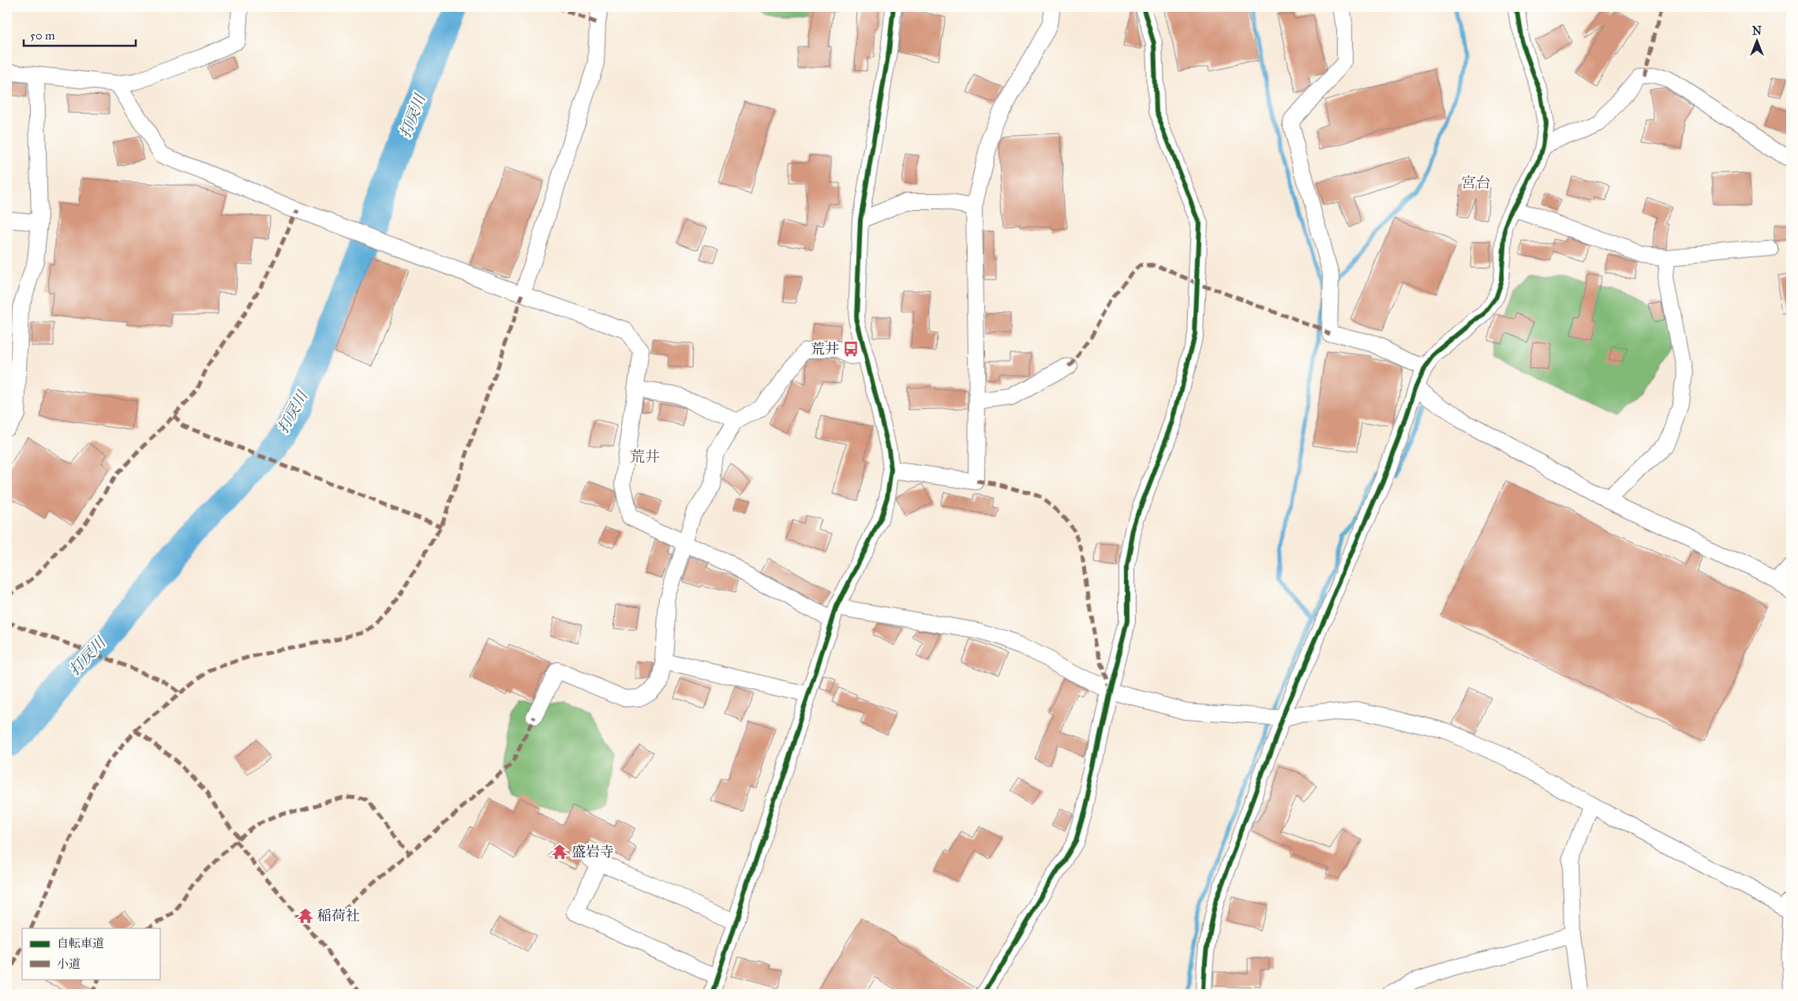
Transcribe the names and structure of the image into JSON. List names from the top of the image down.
{
  "districts": ["宮台", "荒井"],
  "water": ["打戻川"],
  "places": {
    "bus stop": ["荒井"],
    "temple": ["盛岩寺", "稲荷社"]
  },
  "legend": ["自転車道", "小道"],
  "scale_bar": "50 m",
  "north": "top"
}
